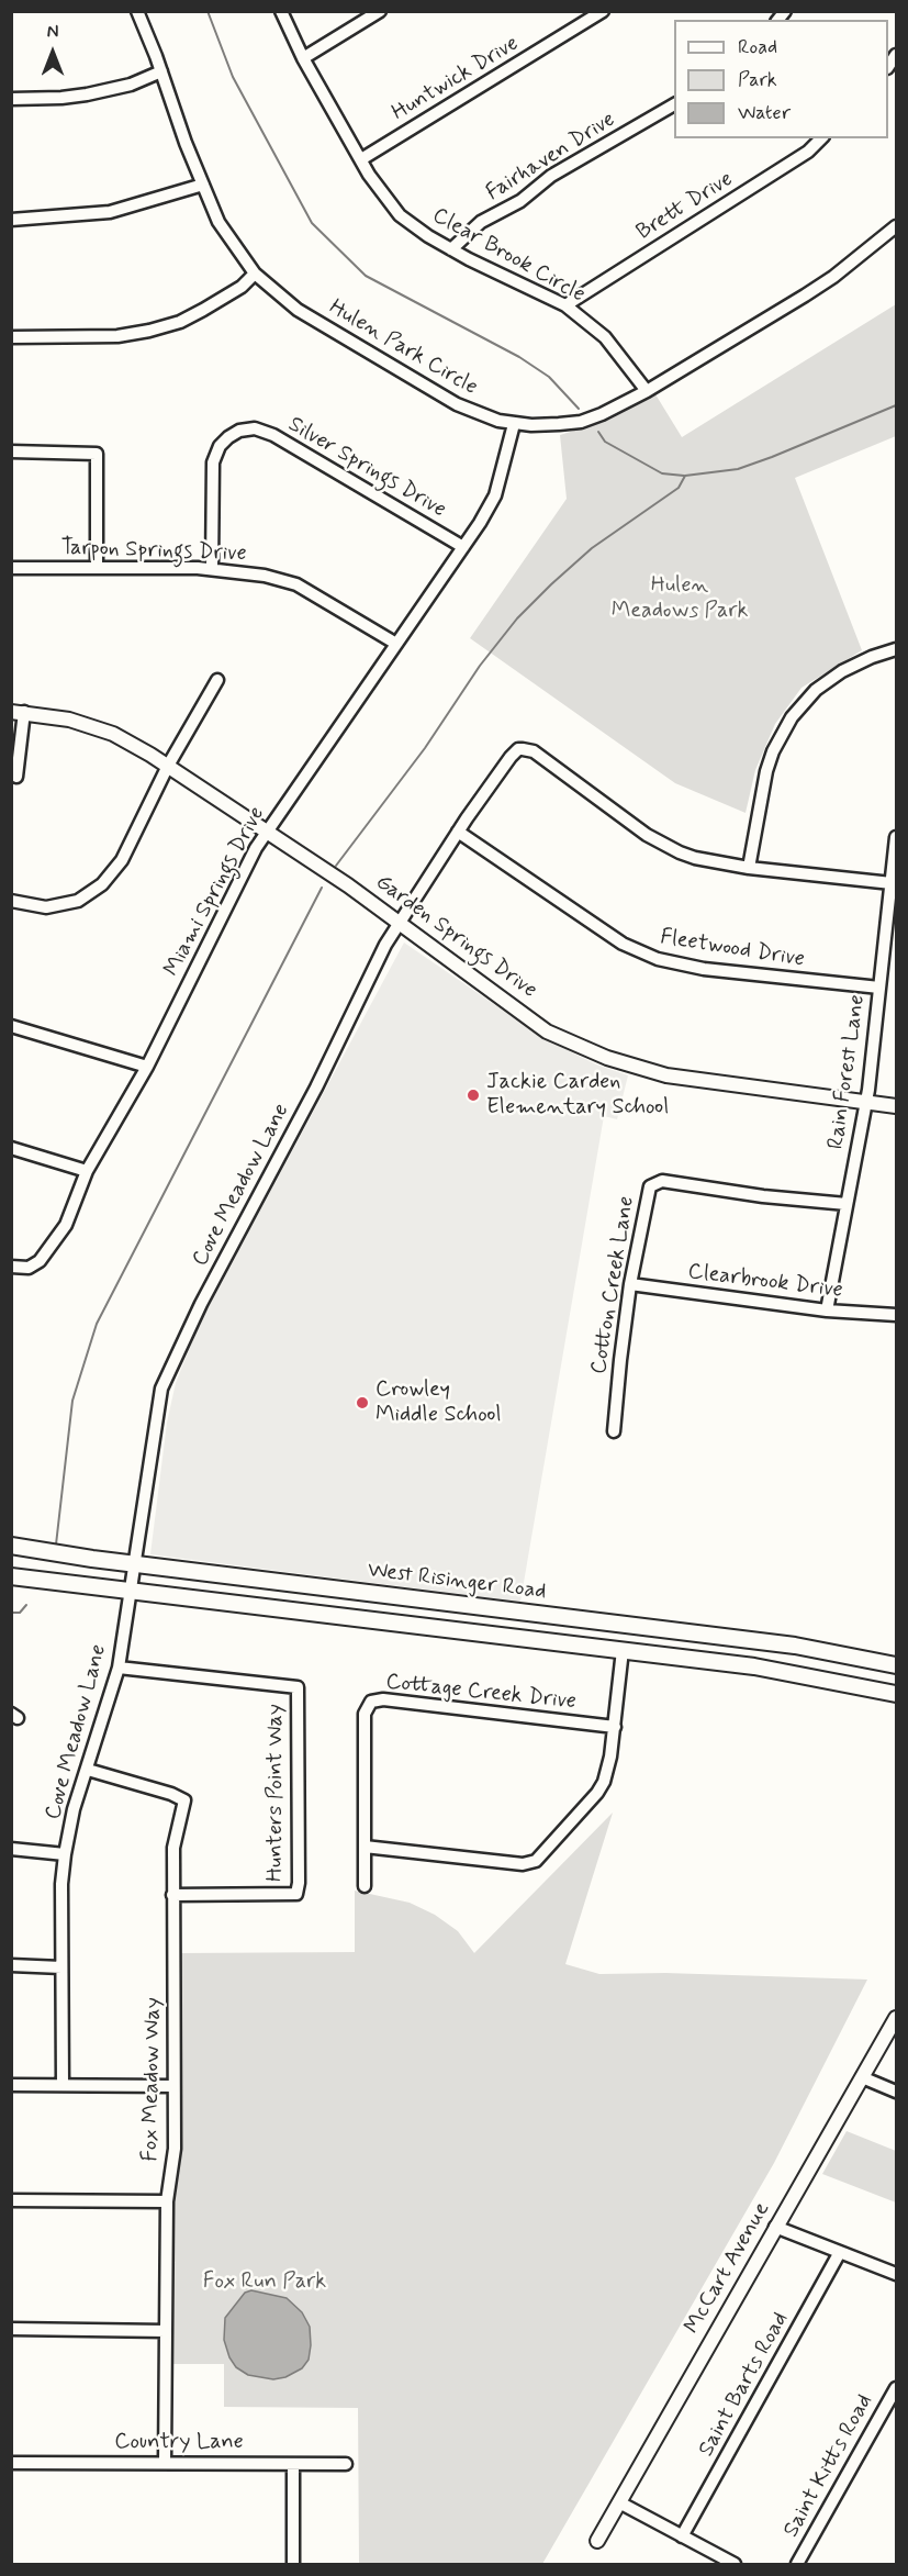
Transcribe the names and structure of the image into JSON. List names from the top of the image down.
{
  "streets": {
    "main road": ["West Risinger Road"],
    "street": [
      "Huntwick Drive",
      "Fairhaven Drive",
      "Brett Drive",
      "Clear Brook Circle",
      "Hulen Park Circle",
      "Silver Springs Drive",
      "Tarpon Springs Drive",
      "Miami Springs Drive",
      "Garden Springs Drive",
      "Fleetwood Drive",
      "Rain Forest Lane",
      "Cove Meadow Lane",
      "Clearbrook Drive",
      "Cotton Creek Lane",
      "Cottage Creek Drive",
      "Hunters Point Way",
      "Fox Meadow Way",
      "McCart Avenue",
      "Saint Barts Road",
      "Country Lane",
      "Saint Kitts Road"
    ]
  },
  "crossings": [
    ["Huntwick Drive", "Clear Brook Circle"],
    ["Fairhaven Drive", "Clear Brook Circle"],
    ["Brett Drive", "Clear Brook Circle"],
    ["Clear Brook Circle", "Hulen Park Circle"],
    ["Hulen Park Circle", "Miami Springs Drive"],
    ["Silver Springs Drive", "Tarpon Springs Drive"],
    ["Silver Springs Drive", "Miami Springs Drive"],
    ["Tarpon Springs Drive", "Miami Springs Drive"],
    ["Miami Springs Drive", "Garden Springs Drive"],
    ["Garden Springs Drive", "Rain Forest Lane"],
    ["Garden Springs Drive", "Cove Meadow Lane"],
    ["Fleetwood Drive", "Rain Forest Lane"],
    ["Fleetwood Drive", "Cove Meadow Lane"],
    ["Rain Forest Lane", "Cove Meadow Lane"],
    ["Rain Forest Lane", "Clearbrook Drive"],
    ["Rain Forest Lane", "Cotton Creek Lane"],
    ["Cove Meadow Lane", "West Risinger Road"],
    ["Cove Meadow Lane", "Hunters Point Way"],
    ["Cove Meadow Lane", "Fox Meadow Way"],
    ["Clearbrook Drive", "Cotton Creek Lane"],
    ["Hunters Point Way", "Fox Meadow Way"],
    ["Fox Meadow Way", "Country Lane"]
  ],
  "parks": ["Hulen Meadows Park", "Fox Run Park"],
  "places": ["Jackie Carden Elementary School", "Crowley Middle School"],
  "legend": ["Road", "Park", "Water"],
  "north": "top"
}
